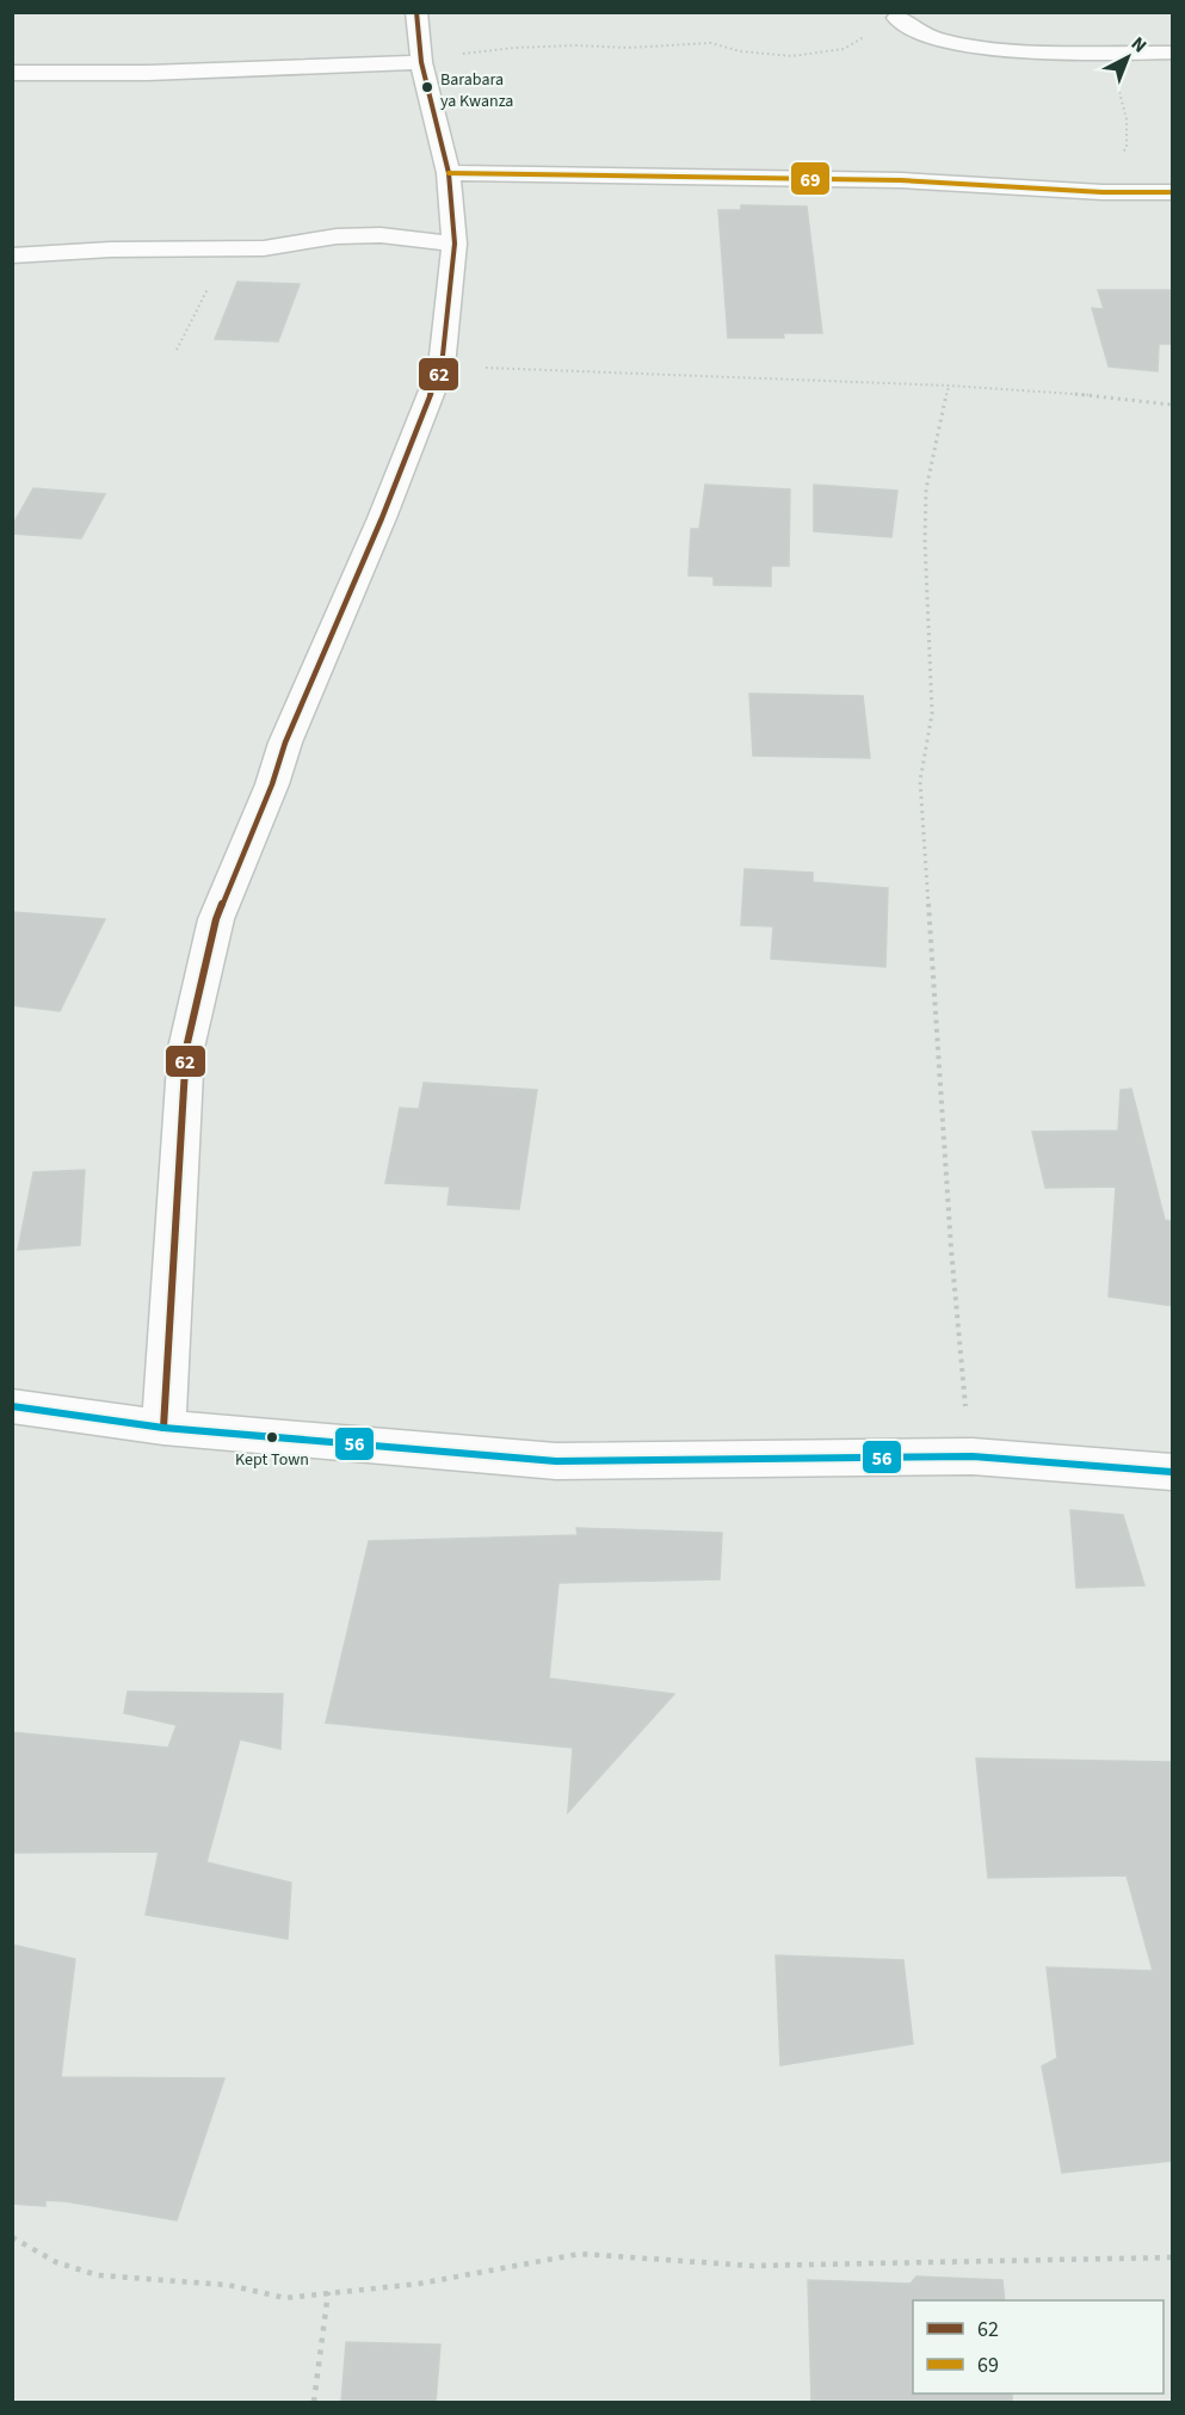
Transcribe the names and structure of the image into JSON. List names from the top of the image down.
{
  "places": ["Barabara ya Kwanza", "Kept Town"],
  "lines": ["transit line 62", "transit line 69", "transit line 56"],
  "legend": ["62", "69"],
  "north": "top right"
}
